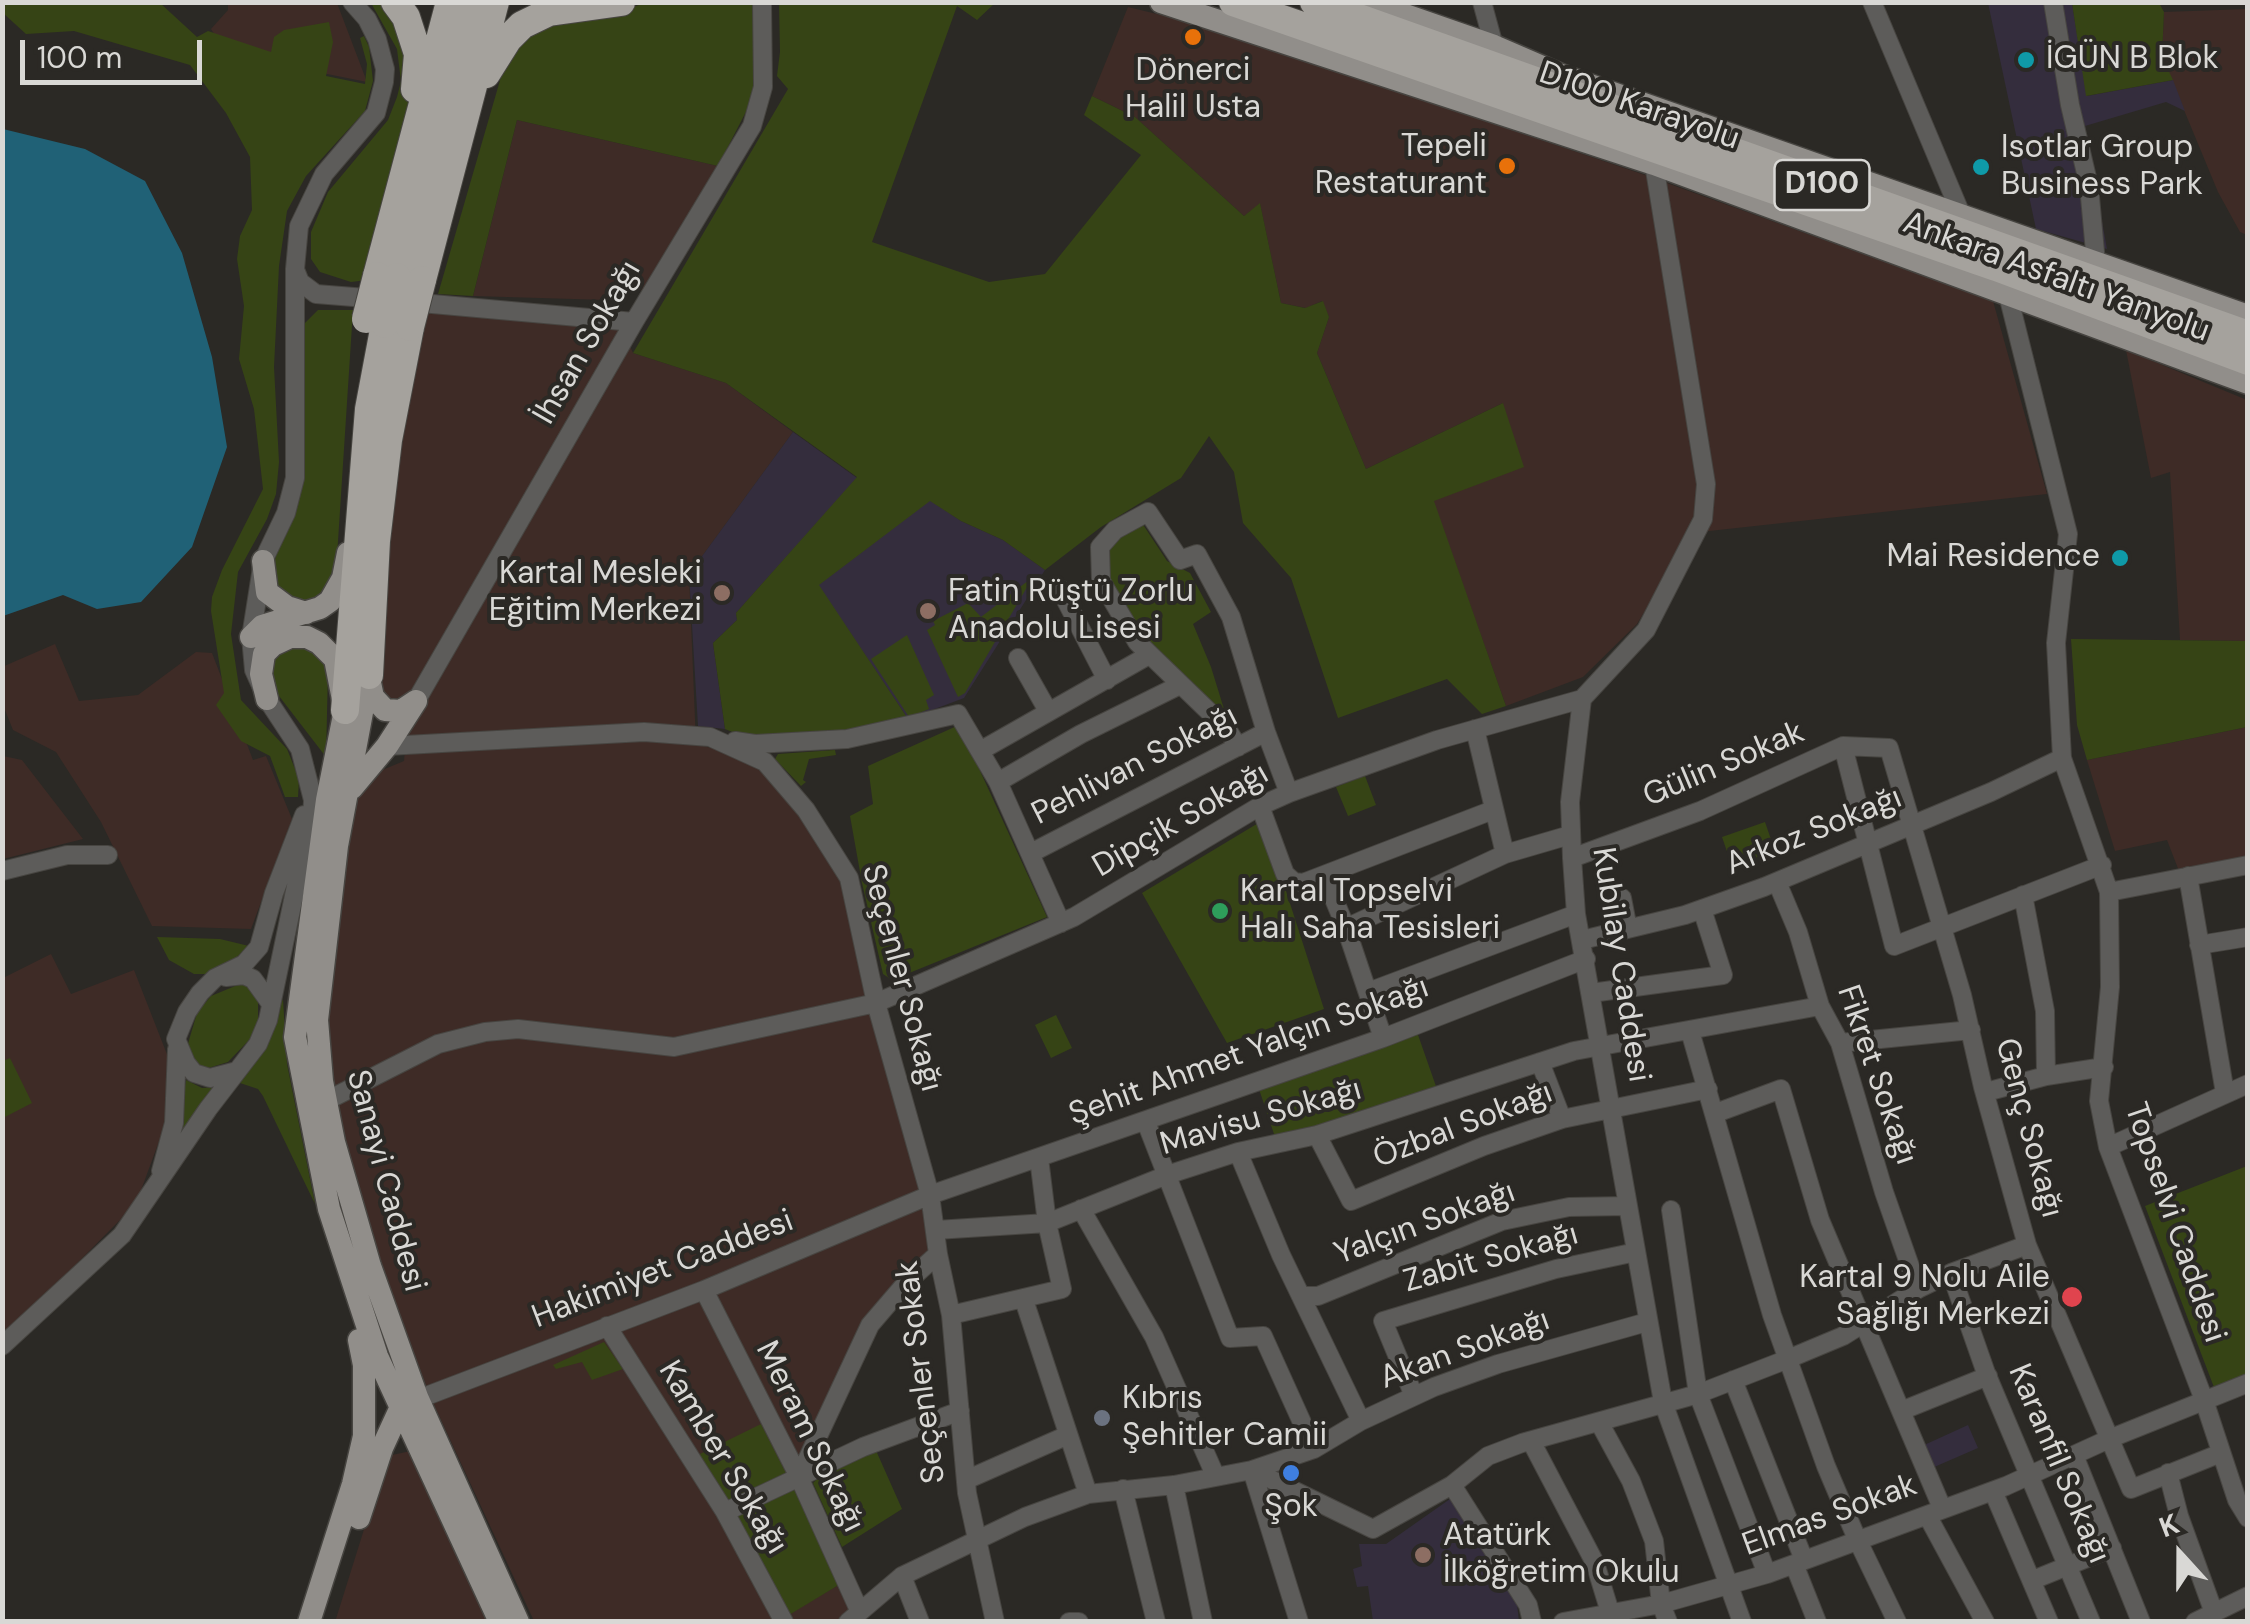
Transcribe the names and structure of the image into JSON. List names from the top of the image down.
{
  "streets": {
    "highway": ["D100 Karayolu", "D100"],
    "main road": ["Ankara Asfaltı Yanyolu", "Sanayi Caddesi"],
    "street": [
      "İhsan Sokağı",
      "Gülin Sokak",
      "Pehlivan Sokağı",
      "Dipçik Sokağı",
      "Arkoz Sokağı",
      "Kubilay Caddesi",
      "Seçenler Sokağı",
      "Şehit Ahmet Yalçın Sokağı",
      "Fikret Sokağı",
      "Mavisu Sokağı",
      "Özbal Sokağı",
      "Genç Sokağı",
      "Topselvi Caddesi",
      "Yalçın Sokağı",
      "Zabit Sokağı",
      "Hakimiyet Caddesi",
      "Akan Sokağı",
      "Seçenler Sokak",
      "Meram Sokağı",
      "Kamber Sokağı",
      "Karanfil Sokağı",
      "Elmas Sokak"
    ]
  },
  "crossings": [
    ["D100 Karayolu", "D100"],
    ["Ankara Asfaltı Yanyolu", "Topselvi Caddesi"],
    ["Gülin Sokak", "Kubilay Caddesi"],
    ["Gülin Sokak", "Genç Sokağı"],
    ["Dipçik Sokağı", "Kubilay Caddesi"],
    ["Dipçik Sokağı", "Seçenler Sokağı"],
    ["Dipçik Sokağı", "Sanayi Caddesi"],
    ["Arkoz Sokağı", "Kubilay Caddesi"],
    ["Arkoz Sokağı", "Fikret Sokağı"],
    ["Arkoz Sokağı", "Genç Sokağı"],
    ["Arkoz Sokağı", "Topselvi Caddesi"],
    ["Kubilay Caddesi", "Şehit Ahmet Yalçın Sokağı"],
    ["Kubilay Caddesi", "Mavisu Sokağı"],
    ["Kubilay Caddesi", "Özbal Sokağı"],
    ["Kubilay Caddesi", "Yalçın Sokağı"],
    ["Kubilay Caddesi", "Zabit Sokağı"],
    ["Kubilay Caddesi", "Akan Sokağı"],
    ["Kubilay Caddesi", "Elmas Sokak"],
    ["Seçenler Sokağı", "Şehit Ahmet Yalçın Sokağı"],
    ["Seçenler Sokağı", "Hakimiyet Caddesi"],
    ["Seçenler Sokağı", "Seçenler Sokak"],
    ["Şehit Ahmet Yalçın Sokağı", "Hakimiyet Caddesi"],
    ["Şehit Ahmet Yalçın Sokağı", "Seçenler Sokak"],
    ["Fikret Sokağı", "Mavisu Sokağı"],
    ["Mavisu Sokağı", "Özbal Sokağı"],
    ["Mavisu Sokağı", "Seçenler Sokak"],
    ["Genç Sokağı", "Elmas Sokak"],
    ["Sanayi Caddesi", "Hakimiyet Caddesi"],
    ["Topselvi Caddesi", "Elmas Sokak"],
    ["Zabit Sokağı", "Akan Sokağı"],
    ["Hakimiyet Caddesi", "Seçenler Sokak"],
    ["Hakimiyet Caddesi", "Meram Sokağı"],
    ["Hakimiyet Caddesi", "Kamber Sokağı"],
    ["Akan Sokağı", "Seçenler Sokak"],
    ["Akan Sokağı", "Meram Sokağı"],
    ["Karanfil Sokağı", "Elmas Sokak"]
  ],
  "places": [
    "Dönerci Halil Usta",
    "İGÜN B Blok",
    "Tepeli Restaturant",
    "Isotlar Group Business Park",
    "Mai Residence",
    "Kartal Mesleki Eğitim Merkezi",
    "Fatin Rüştü Zorlu Anadolu Lisesi",
    "Kartal Topselvi Halı Saha Tesisleri",
    "Kartal 9 Nolu Aile Sağlığı Merkezi",
    "Kıbrıs Şehitler Camii",
    "Şok",
    "Atatürk İlköğretim Okulu"
  ],
  "scale_bar": "100 m",
  "north": "top"
}
